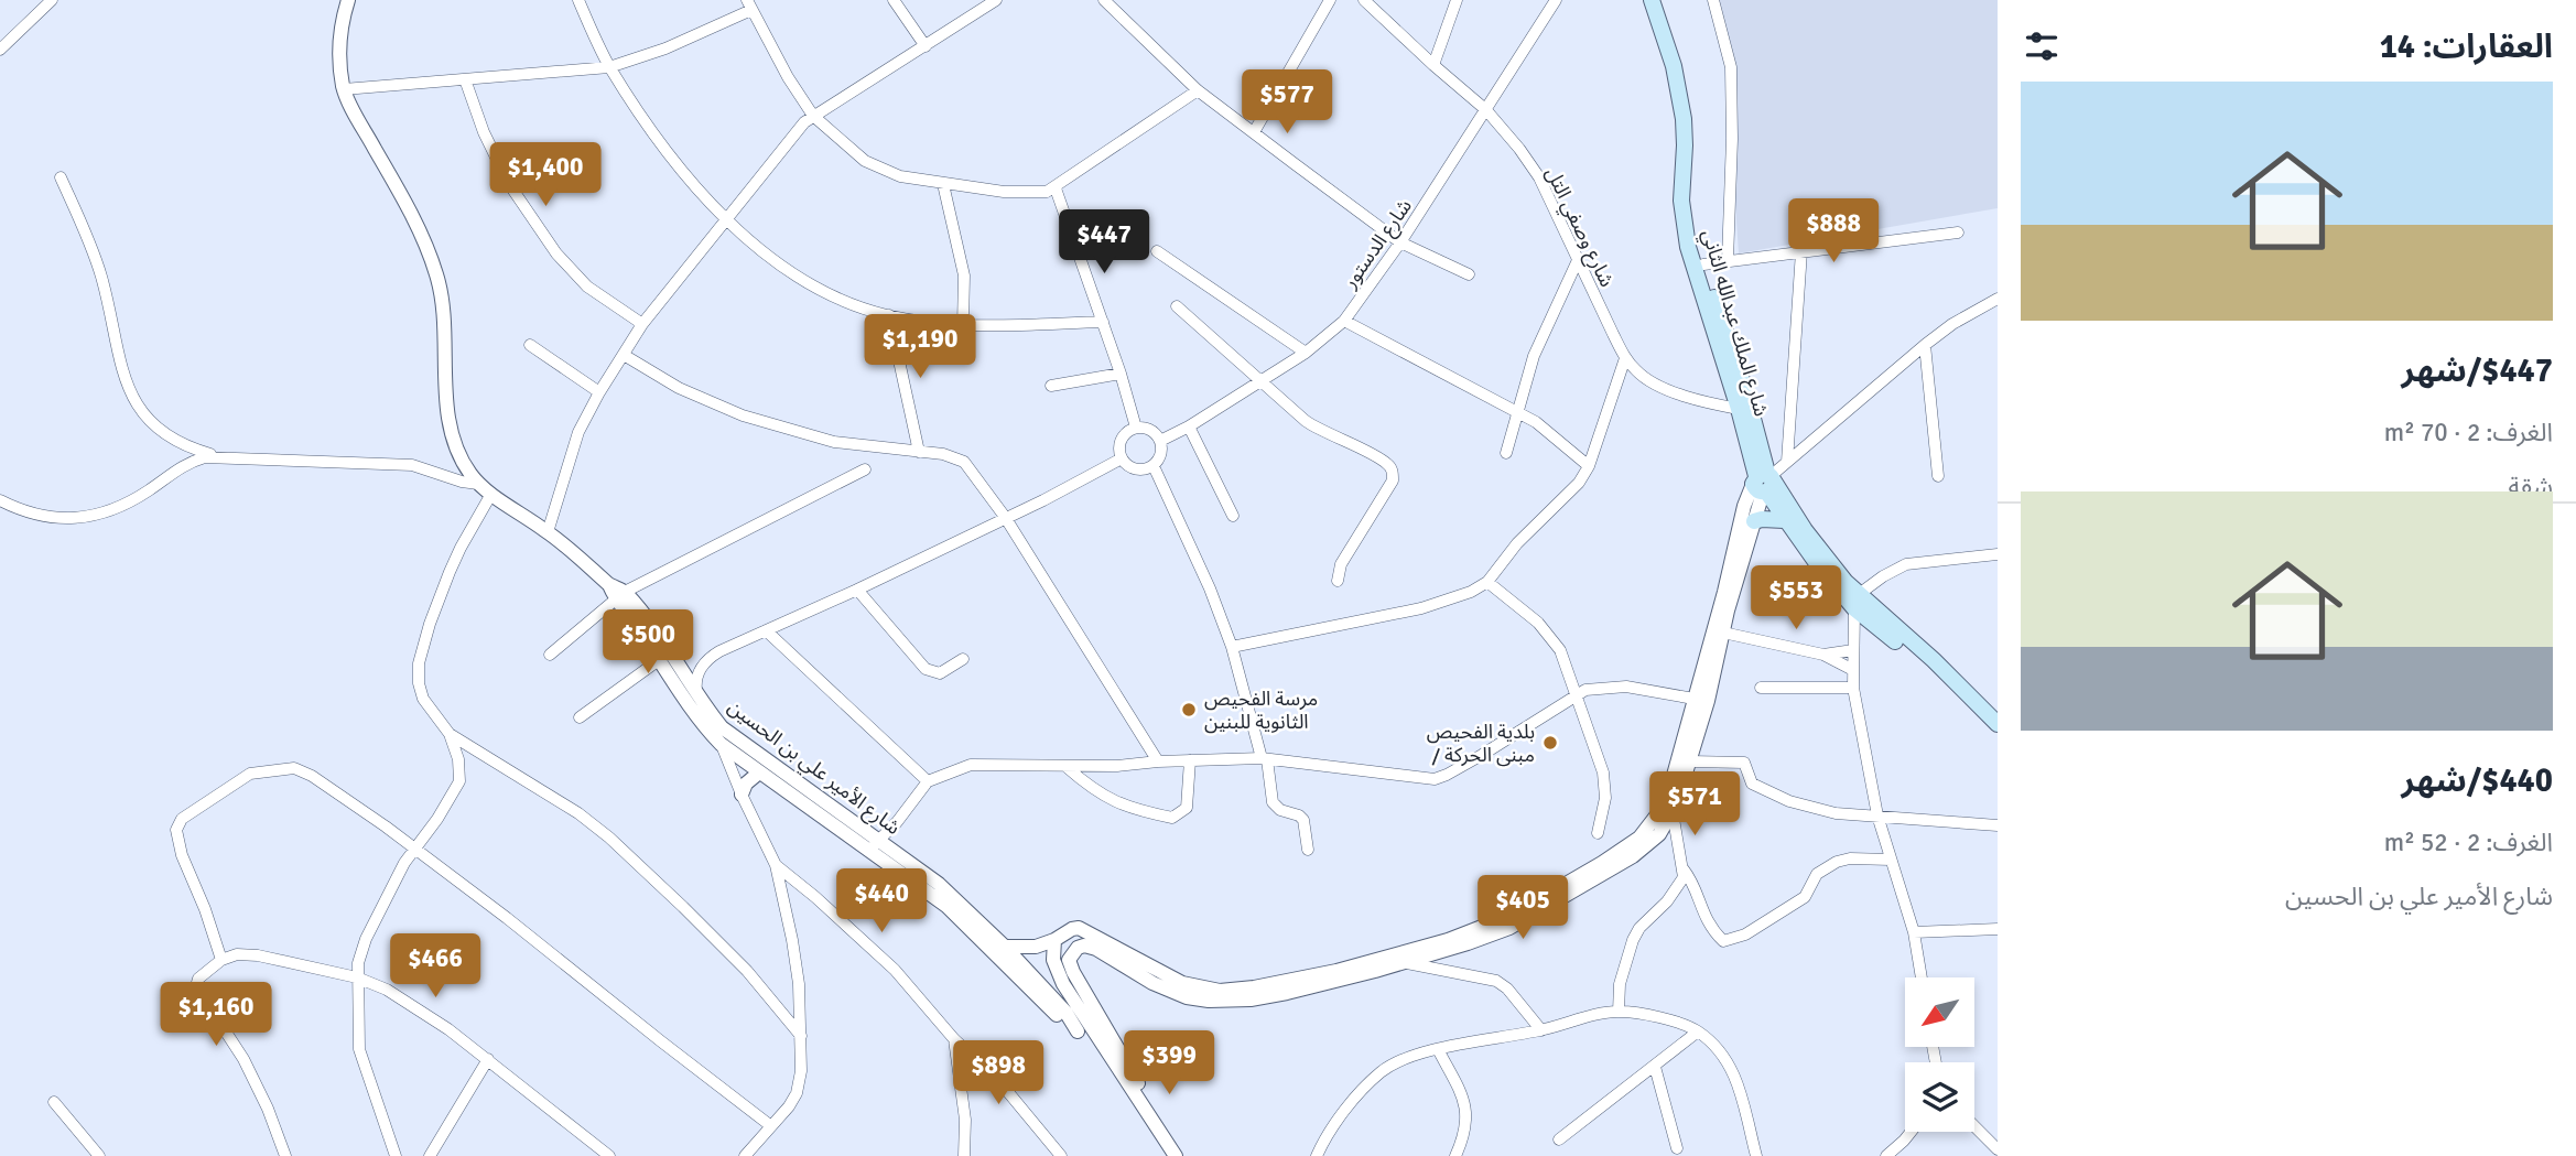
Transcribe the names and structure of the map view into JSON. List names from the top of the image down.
{
  "streets": {
    "main road": ["شارع الملك عبدالله الثاني"],
    "street": ["شارع وصفي التل", "شارع الدستور", "شارع الأمير علي بن الحسين"]
  },
  "crossings": [
    ["شارع وصفي التل", "شارع الدستور"],
    ["شارع وصفي التل", "شارع الملك عبدالله الثاني"]
  ],
  "places": ["مرسة الفحيص الثانوية للبنين", "بلدية الفحيص / مبنى الحركة"],
  "north": "bottom left",
  "page": {
    "heading": "العقارات: 14",
    "price": [
      "$577",
      "$1,400",
      "$888",
      "$447",
      "$1,190",
      "$553",
      "$500",
      "$571",
      "$440",
      "$405",
      "$466",
      "$1,160",
      "$399",
      "$898"
    ],
    "list": [
      {
        "name": "$447/شهر",
        "note": "الغرف: 2 · 70 m² · شقة"
      },
      {
        "name": "$440/شهر",
        "note": "الغرف: 2 · 52 m² · شارع الأمير علي بن الحسين"
      }
    ]
  }
}
